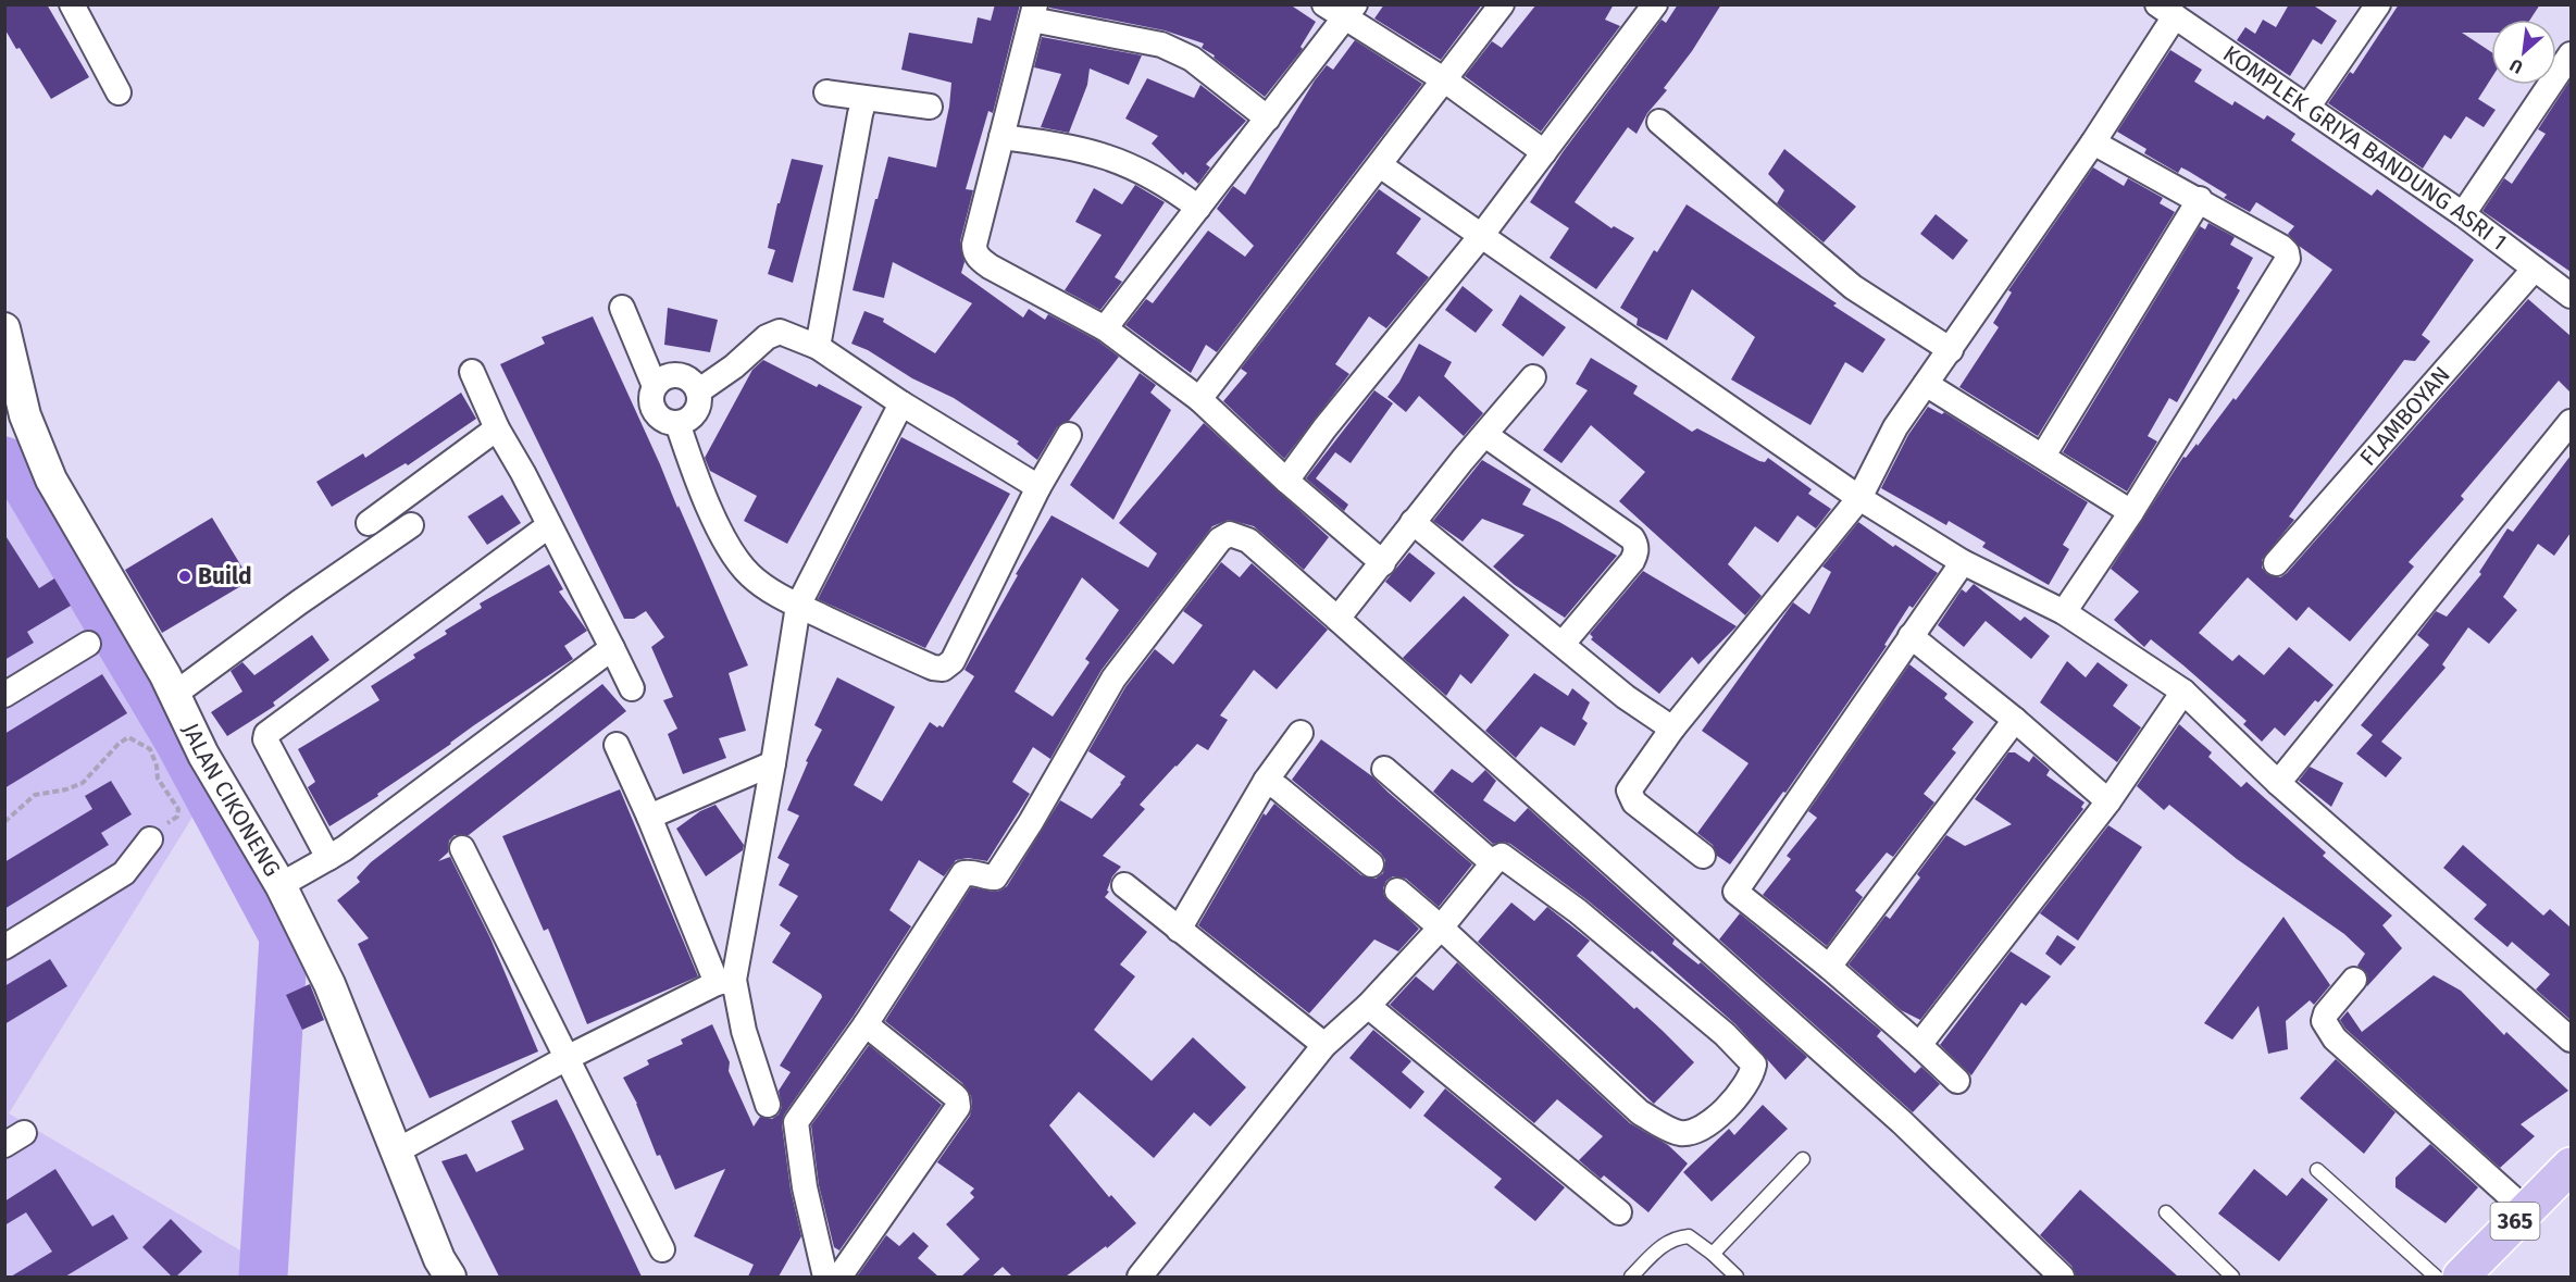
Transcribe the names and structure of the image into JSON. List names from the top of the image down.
{
  "streets": {
    "main road": ["365"],
    "street": ["KOMPLEK GRIYA BANDUNG ASRI 1", "FLAMBOYAN", "JALAN CIKONENG"]
  },
  "crossings": [
    ["KOMPLEK GRIYA BANDUNG ASRI 1", "FLAMBOYAN"]
  ],
  "places": ["Build"],
  "north": "bottom left"
}
